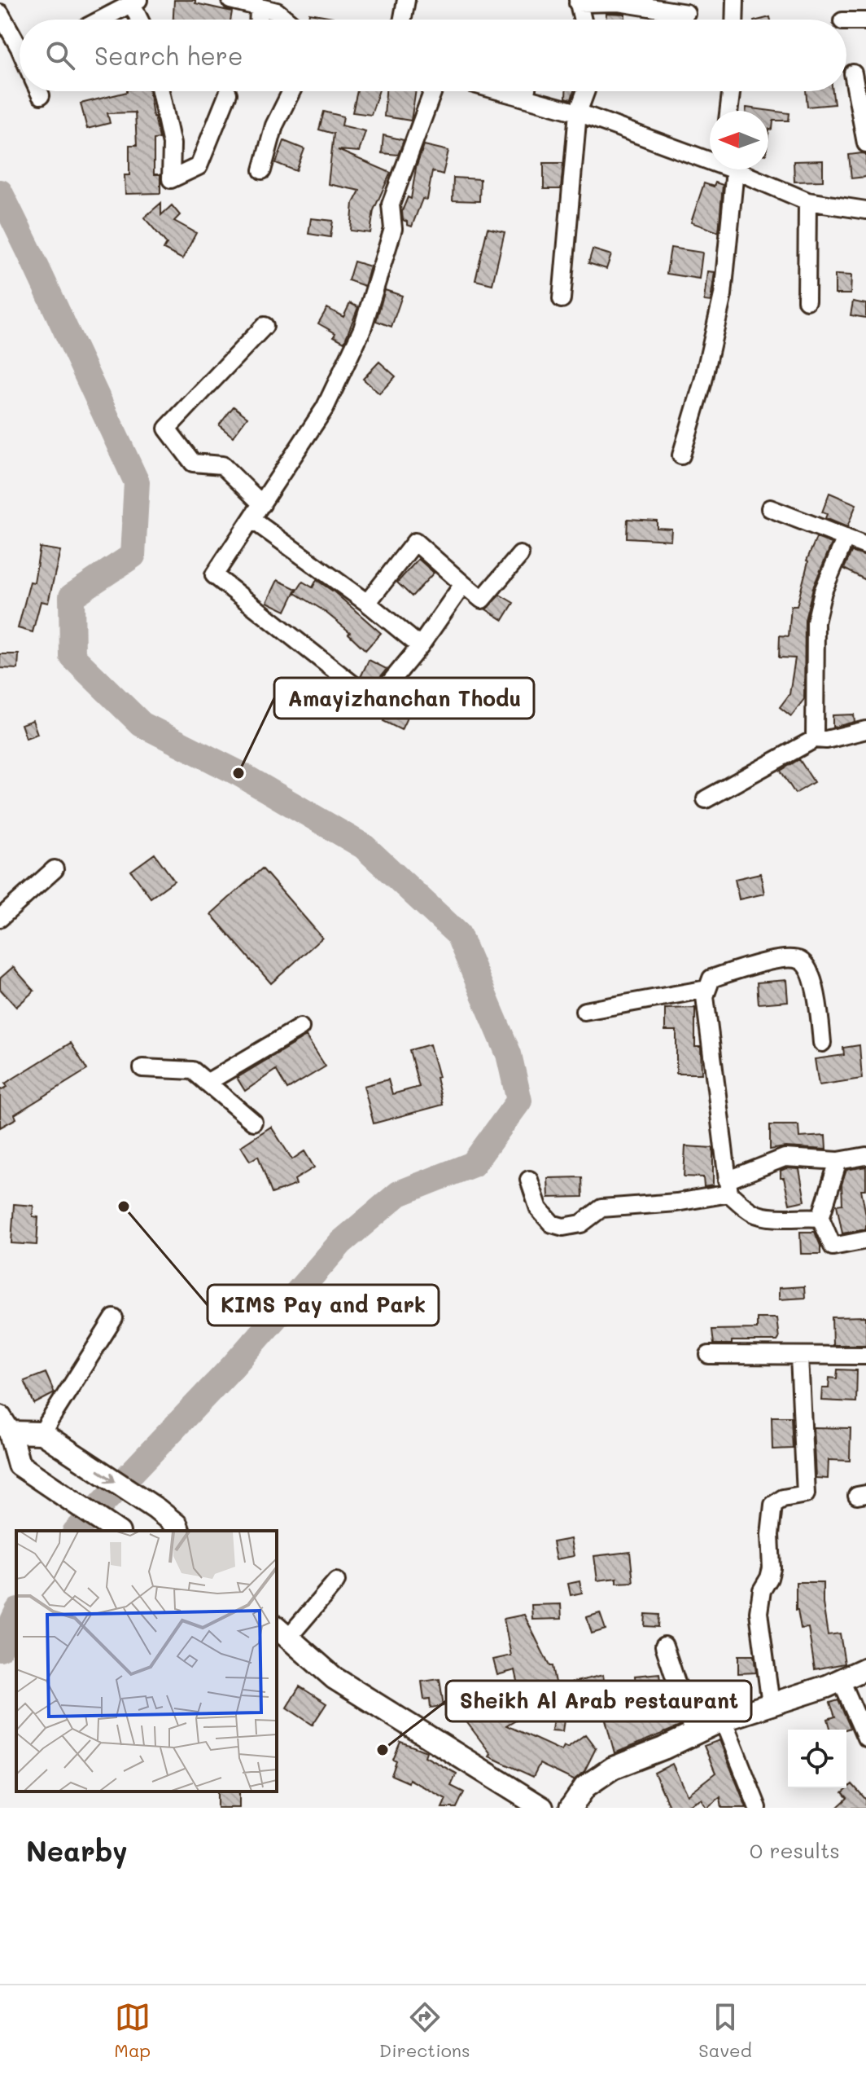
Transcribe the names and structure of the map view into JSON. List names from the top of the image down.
{
  "places": ["Amayizhanchan Thodu", "KIMS Pay and Park", "Sheikh Al Arab restaurant"],
  "north": "left",
  "page": {
    "search": "Search here",
    "heading": ["Nearby", "0 results"],
    "nav": ["Map", "Directions", "Saved"]
  }
}
